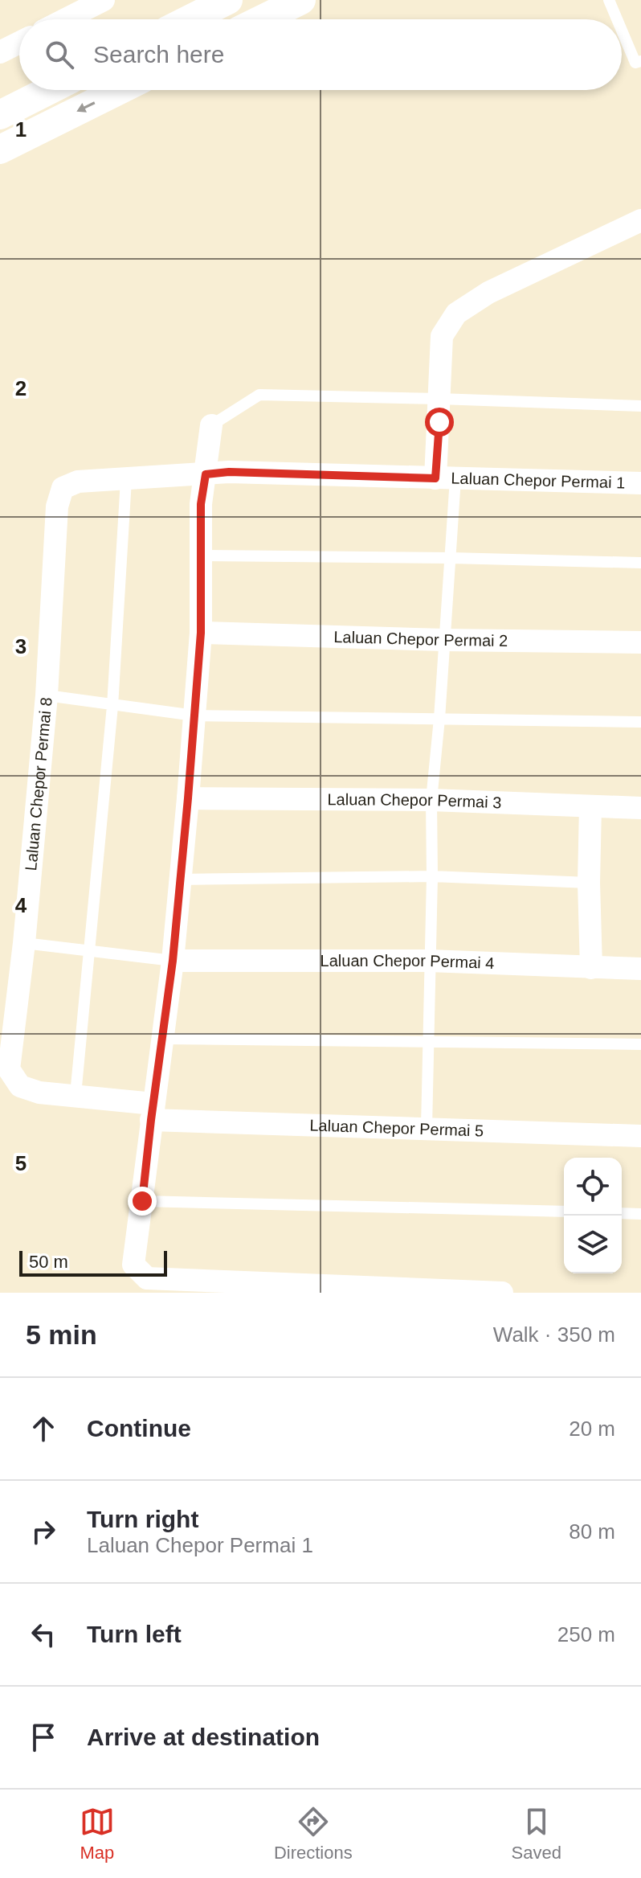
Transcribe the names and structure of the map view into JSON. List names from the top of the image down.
{
  "streets": {
    "street": [
      "Laluan Chepor Permai 1",
      "Laluan Chepor Permai 2",
      "Laluan Chepor Permai 8",
      "Laluan Chepor Permai 3",
      "Laluan Chepor Permai 4",
      "Laluan Chepor Permai 5"
    ]
  },
  "crossings": [
    ["Laluan Chepor Permai 1", "Laluan Chepor Permai 8"],
    ["Laluan Chepor Permai 8", "Laluan Chepor Permai 5"]
  ],
  "scale_bar": "50 m",
  "page": {
    "search": "Search here",
    "scale": "50 m",
    "heading": ["5 min", "Walk · 350 m"],
    "list": [
      ["Continue", "20 m"],
      ["Turn right", "Laluan Chepor Permai 1", "80 m"],
      ["Turn left", "250 m"],
      "Arrive at destination"
    ],
    "nav": ["Map", "Directions", "Saved"]
  },
  "grid": {
    "rows": [
      "1",
      "2",
      "3",
      "4",
      "5"
    ]
  }
}
